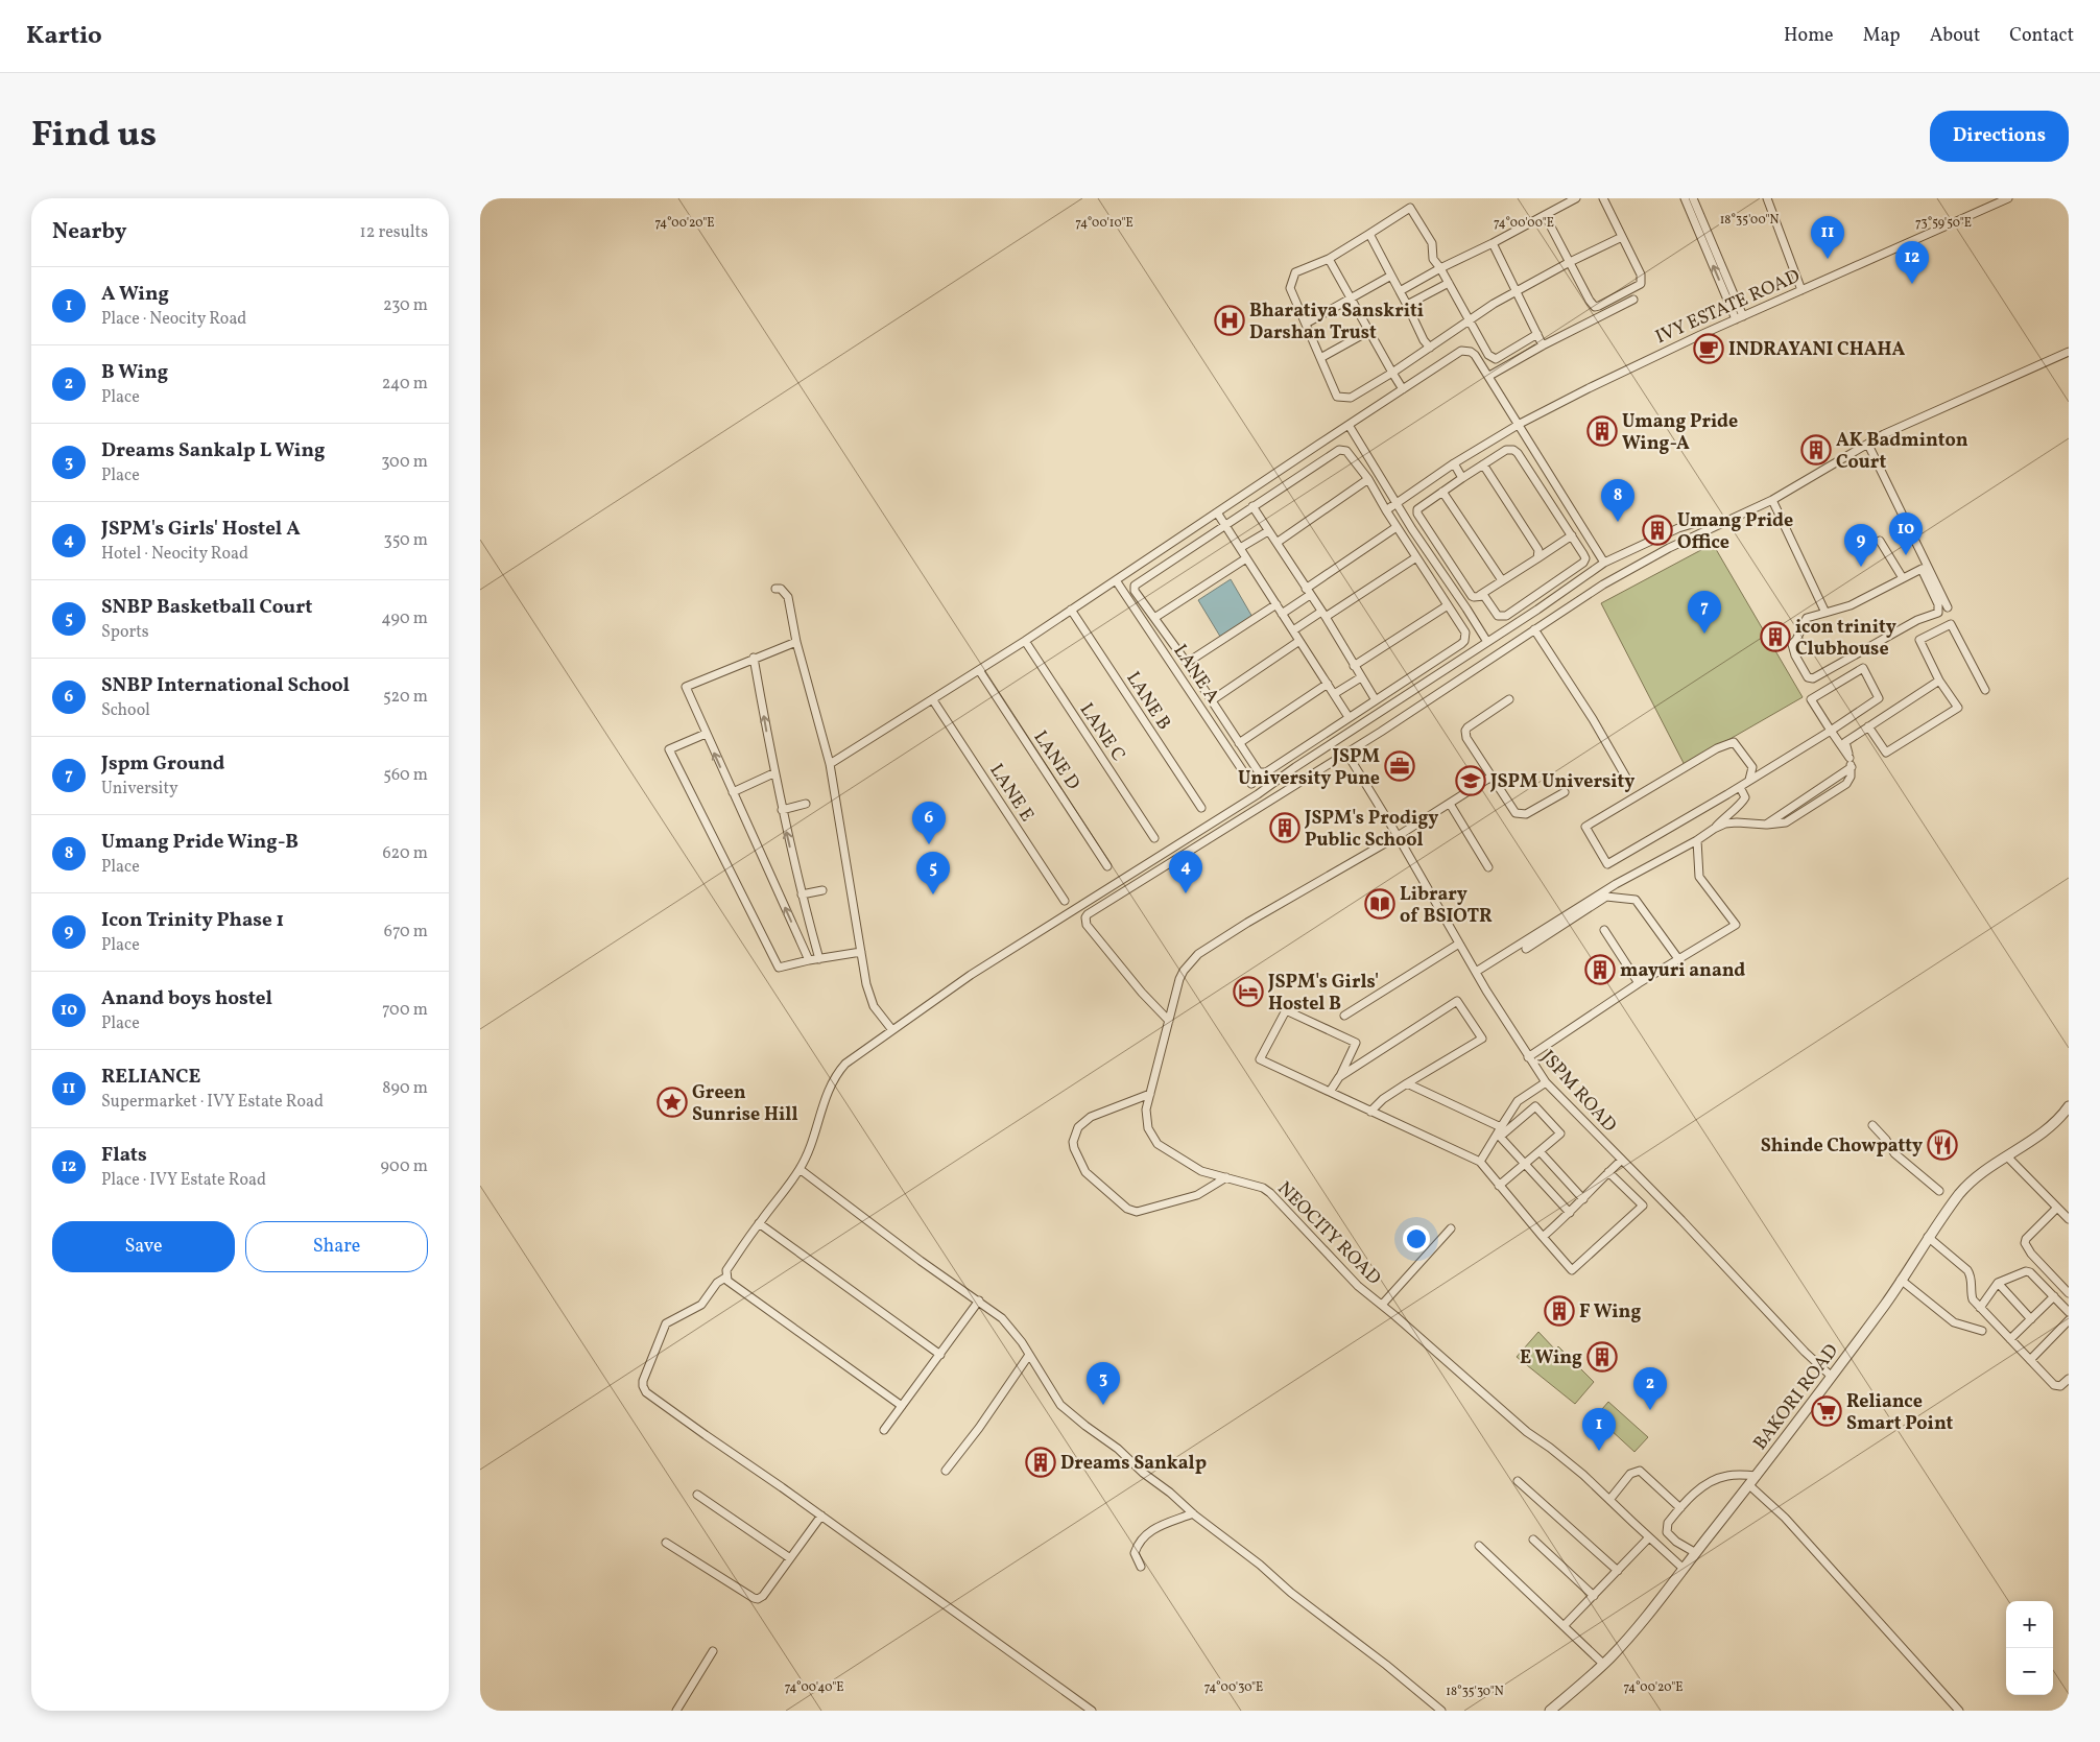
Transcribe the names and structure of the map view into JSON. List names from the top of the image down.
{
  "streets": {
    "street": [
      "IVY ESTATE ROAD",
      "LANE A",
      "LANE B",
      "LANE C",
      "LANE D",
      "LANE E",
      "JSPM ROAD",
      "NEOCITY ROAD",
      "BAKORI ROAD"
    ]
  },
  "crossings": [
    ["JSPM ROAD", "NEOCITY ROAD"],
    ["JSPM ROAD", "BAKORI ROAD"],
    ["NEOCITY ROAD", "BAKORI ROAD"]
  ],
  "places": {
    "hospital": ["Bharatiya Sanskriti Darshan Trust"],
    "cafe": ["INDRAYANI CHAHA"],
    "building": [
      "Umang Pride Wing-A",
      "AK Badminton Court",
      "Umang Pride Office",
      "icon trinity Clubhouse",
      "JSPM's Prodigy Public School",
      "mayuri anand",
      "F Wing",
      "E Wing",
      "Dreams Sankalp"
    ],
    "office": ["JSPM University Pune"],
    "school or university": ["JSPM University"],
    "library": ["Library of BSIOTR"],
    "hotel": ["JSPM's Girls' Hostel B"],
    "place": ["Green Sunrise Hill"],
    "restaurant": ["Shinde Chowpatty"],
    "supermarket": ["Reliance Smart Point"]
  },
  "page": {
    "header": "Kartio",
    "nav": [
      "Home",
      "Map",
      "About",
      "Contact"
    ],
    "title": "Find us",
    "buttons": [
      "Directions",
      ["Save", "Share"]
    ],
    "heading": ["Nearby", "12 results"],
    "pins": [
      "11",
      "12",
      "8",
      "10",
      "9",
      "7",
      "6",
      "4",
      "5",
      "3",
      "2",
      "1"
    ],
    "list": [
      {
        "mark": "1",
        "name": "A Wing",
        "note": "Place · Neocity Road",
        "value": "230 m"
      },
      {
        "mark": "2",
        "name": "B Wing",
        "note": "Place",
        "value": "240 m"
      },
      {
        "mark": "3",
        "name": "Dreams Sankalp L Wing",
        "note": "Place",
        "value": "300 m"
      },
      {
        "mark": "4",
        "name": "JSPM's Girls' Hostel A",
        "note": "Hotel · Neocity Road",
        "value": "350 m"
      },
      {
        "mark": "5",
        "name": "SNBP Basketball Court",
        "note": "Sports",
        "value": "490 m"
      },
      {
        "mark": "6",
        "name": "SNBP International School",
        "note": "School",
        "value": "520 m"
      },
      {
        "mark": "7",
        "name": "Jspm Ground",
        "note": "University",
        "value": "560 m"
      },
      {
        "mark": "8",
        "name": "Umang Pride Wing-B",
        "note": "Place",
        "value": "620 m"
      },
      {
        "mark": "9",
        "name": "Icon Trinity Phase 1",
        "note": "Place",
        "value": "670 m"
      },
      {
        "mark": "10",
        "name": "Anand boys hostel",
        "note": "Place",
        "value": "700 m"
      },
      {
        "mark": "11",
        "name": "RELIANCE",
        "note": "Supermarket · IVY Estate Road",
        "value": "890 m"
      },
      {
        "mark": "12",
        "name": "Flats",
        "note": "Place · IVY Estate Road",
        "value": "900 m"
      }
    ],
    "map_buttons": ["+", "−"]
  },
  "coordinates": [
    "18°35'00\"N",
    "74°00'10\"E",
    "74°00'00\"E",
    "74°00'20\"E",
    "73°59'50\"E",
    "74°00'40\"E",
    "74°00'30\"E",
    "18°35'30\"N"
  ]
}
